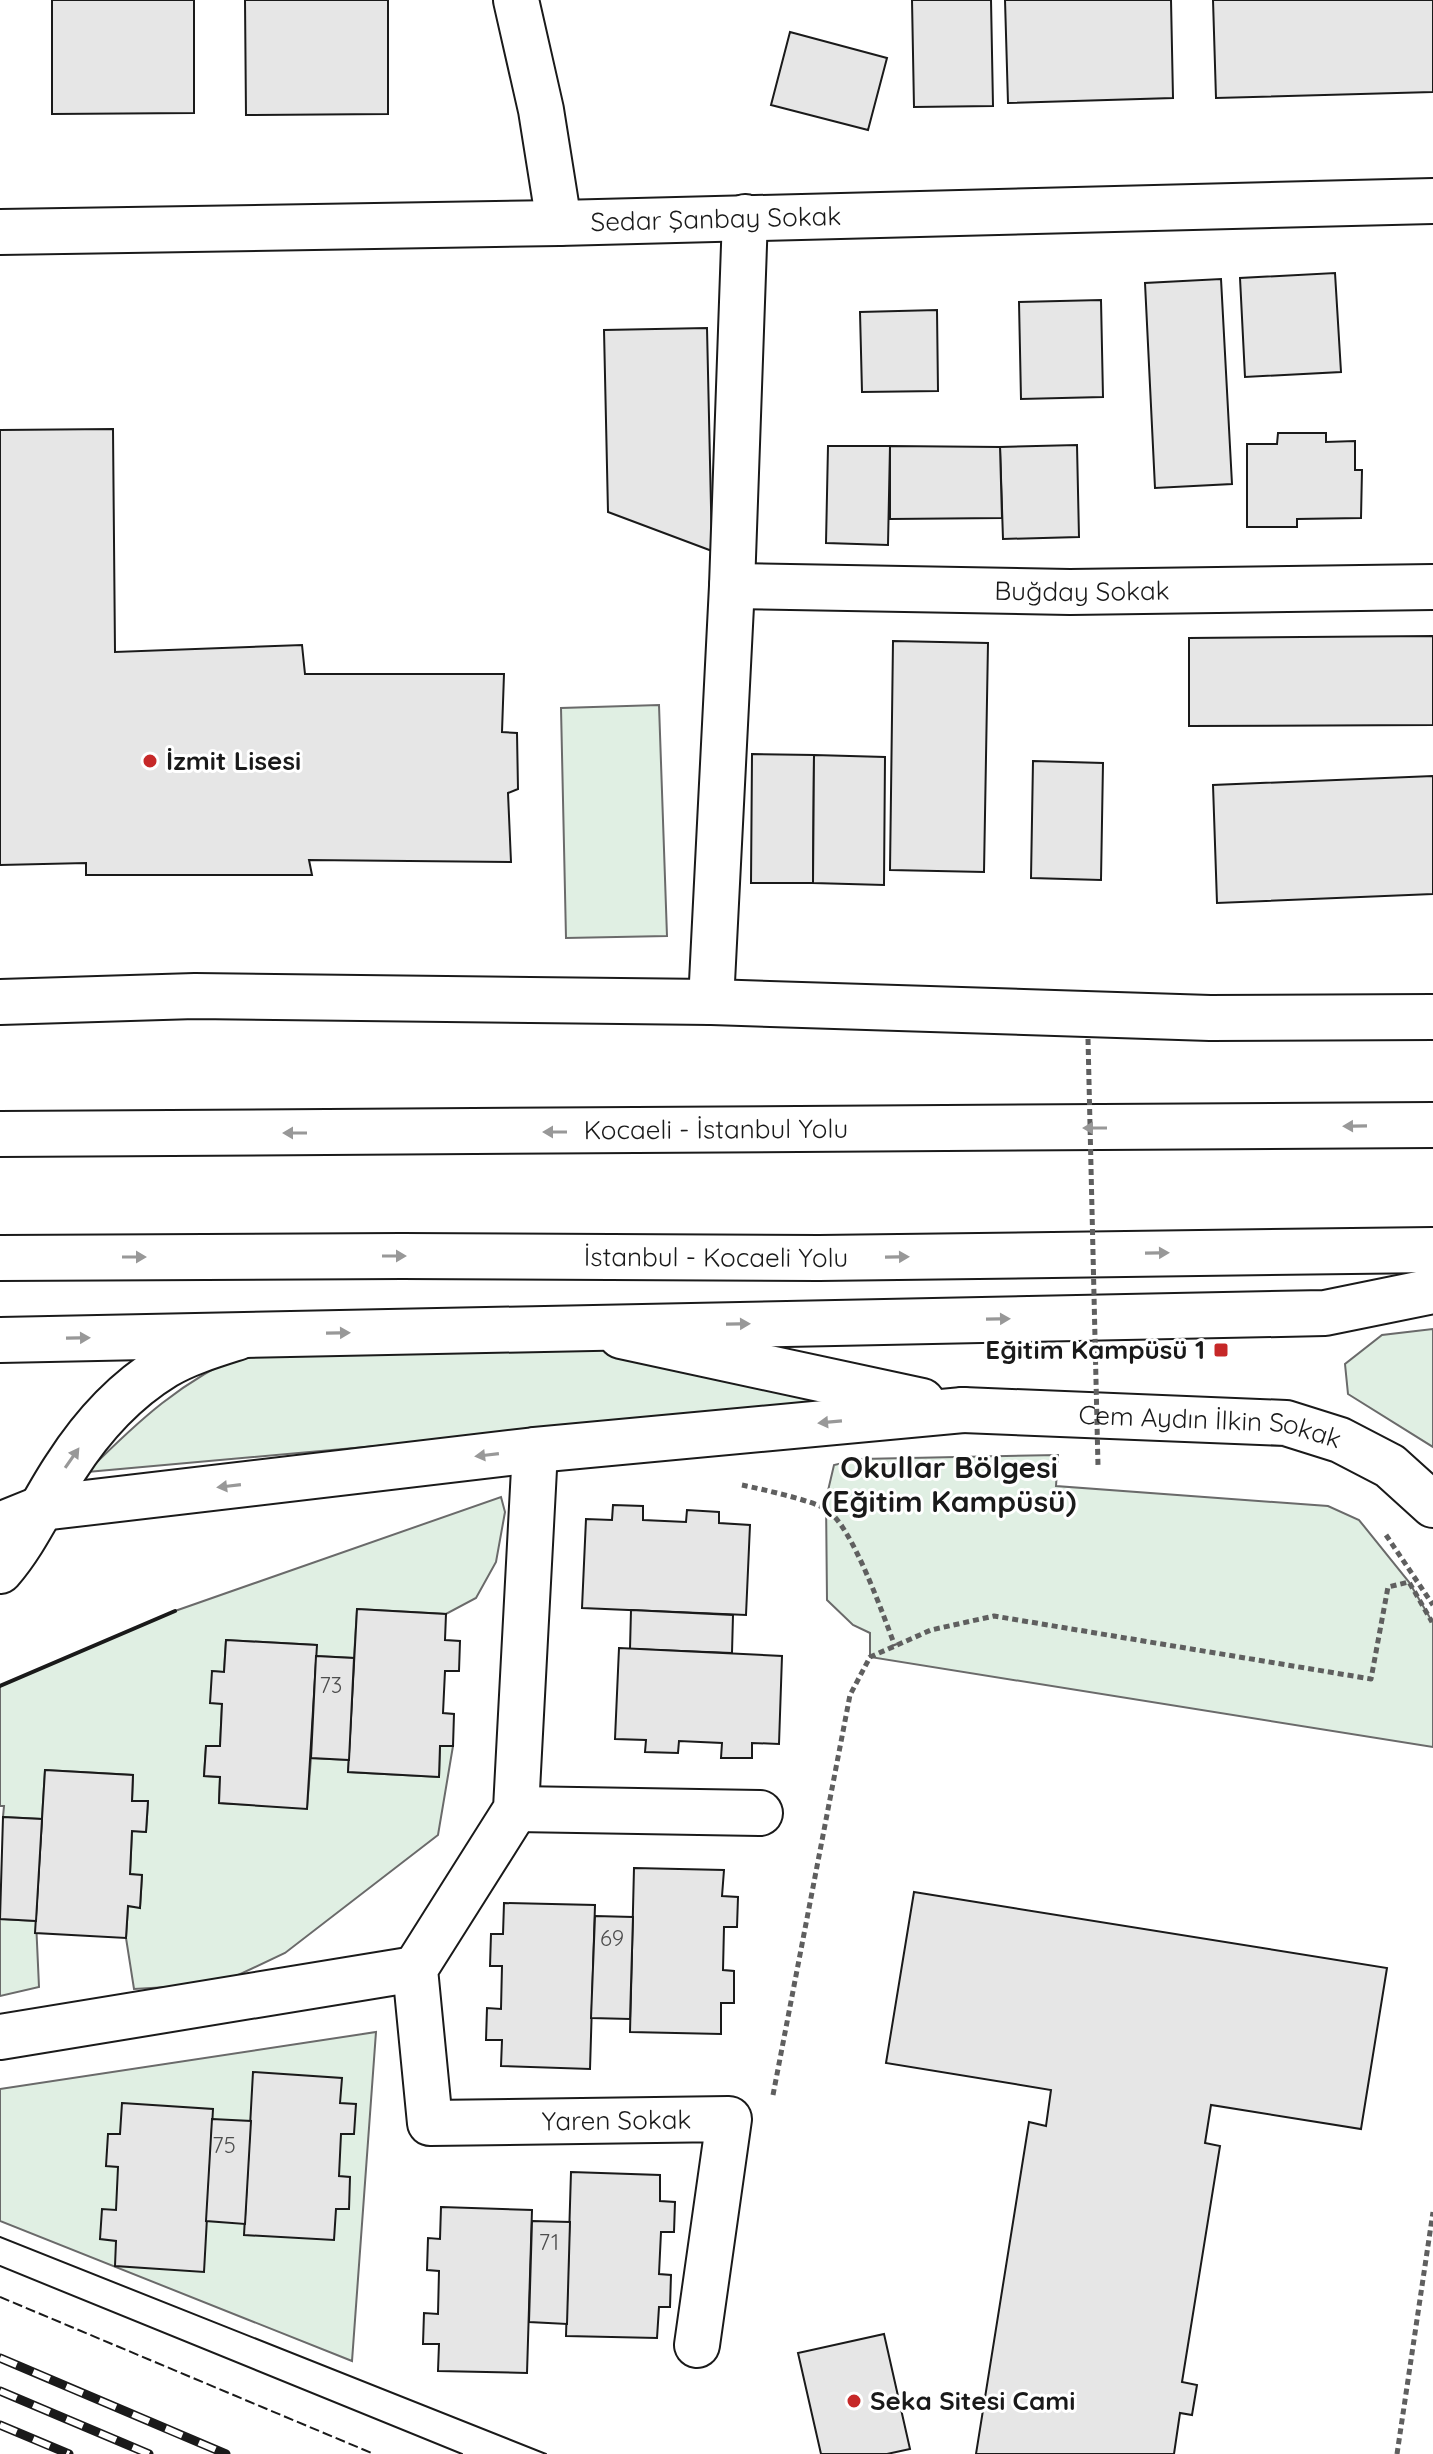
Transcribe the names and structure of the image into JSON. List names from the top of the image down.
{
  "streets": {
    "main road": [
      "Sedar Şanbay Sokak",
      "Buğday Sokak",
      "Kocaeli - İstanbul Yolu",
      "İstanbul - Kocaeli Yolu",
      "Cem Aydın İlkin Sokak",
      "Yaren Sokak"
    ]
  },
  "districts": ["Okullar Bölgesi (Eğitim Kampüsü)"],
  "places": {
    "other": ["İzmit Lisesi", "Seka Sitesi Cami"],
    "transit": ["Eğitim Kampüsü 1"]
  },
  "house_numbers": [
    "73",
    "69",
    "75",
    "71"
  ]
}
